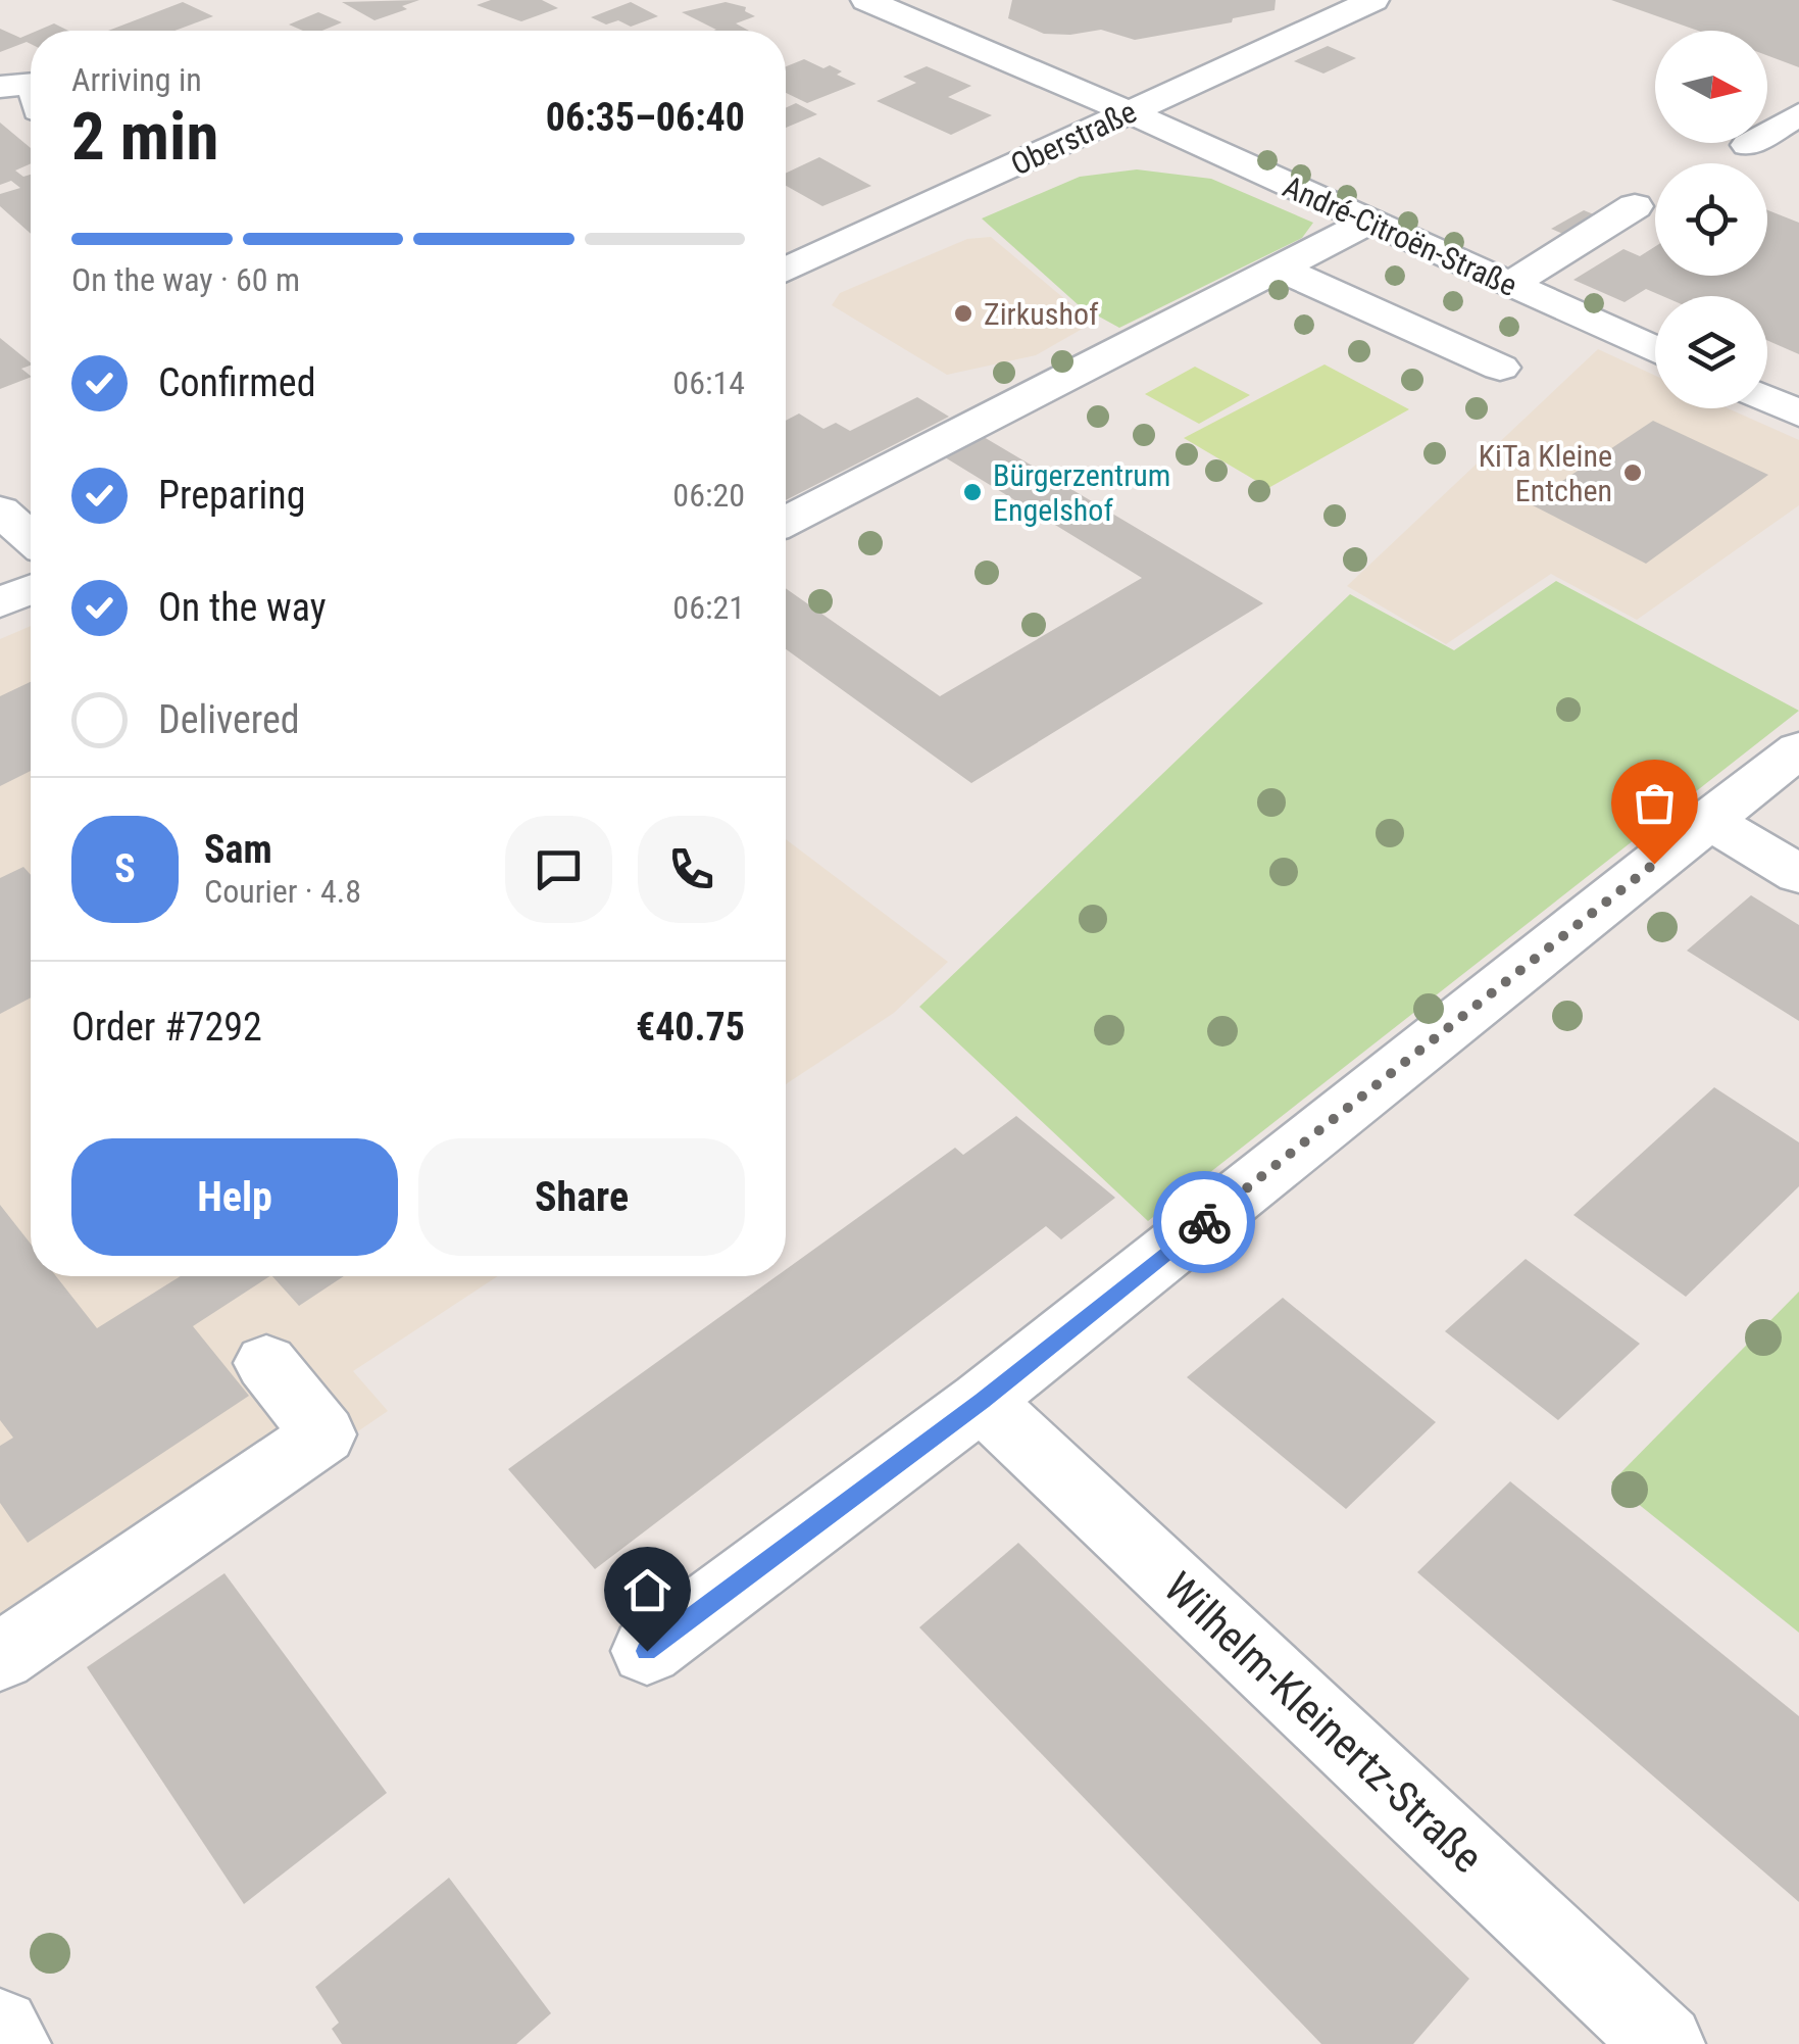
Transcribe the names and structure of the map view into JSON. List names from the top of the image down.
{
  "streets": {
    "street": ["Oberstraße", "André-Citroën-Straße", "Wilhelm-Kleinertz-Straße"]
  },
  "crossings": [
    ["Oberstraße", "André-Citroën-Straße"]
  ],
  "places": ["Zirkushof", "KiTa Kleine Entchen", "Bürgerzentrum Engelshof"],
  "north": "right",
  "page": {
    "heading": ["2 min", "Arriving in", "06:35–06:40"],
    "panel": [
      "Sam",
      "Courier · 4.8",
      "Order #7292",
      "€40.75"
    ],
    "bar": "On the way · 60 m",
    "list": [
      ["Confirmed", "06:14"],
      ["Preparing", "06:20"],
      ["On the way", "06:21"],
      "Delivered"
    ],
    "round": "S",
    "buttons": ["Help", "Share"]
  }
}
